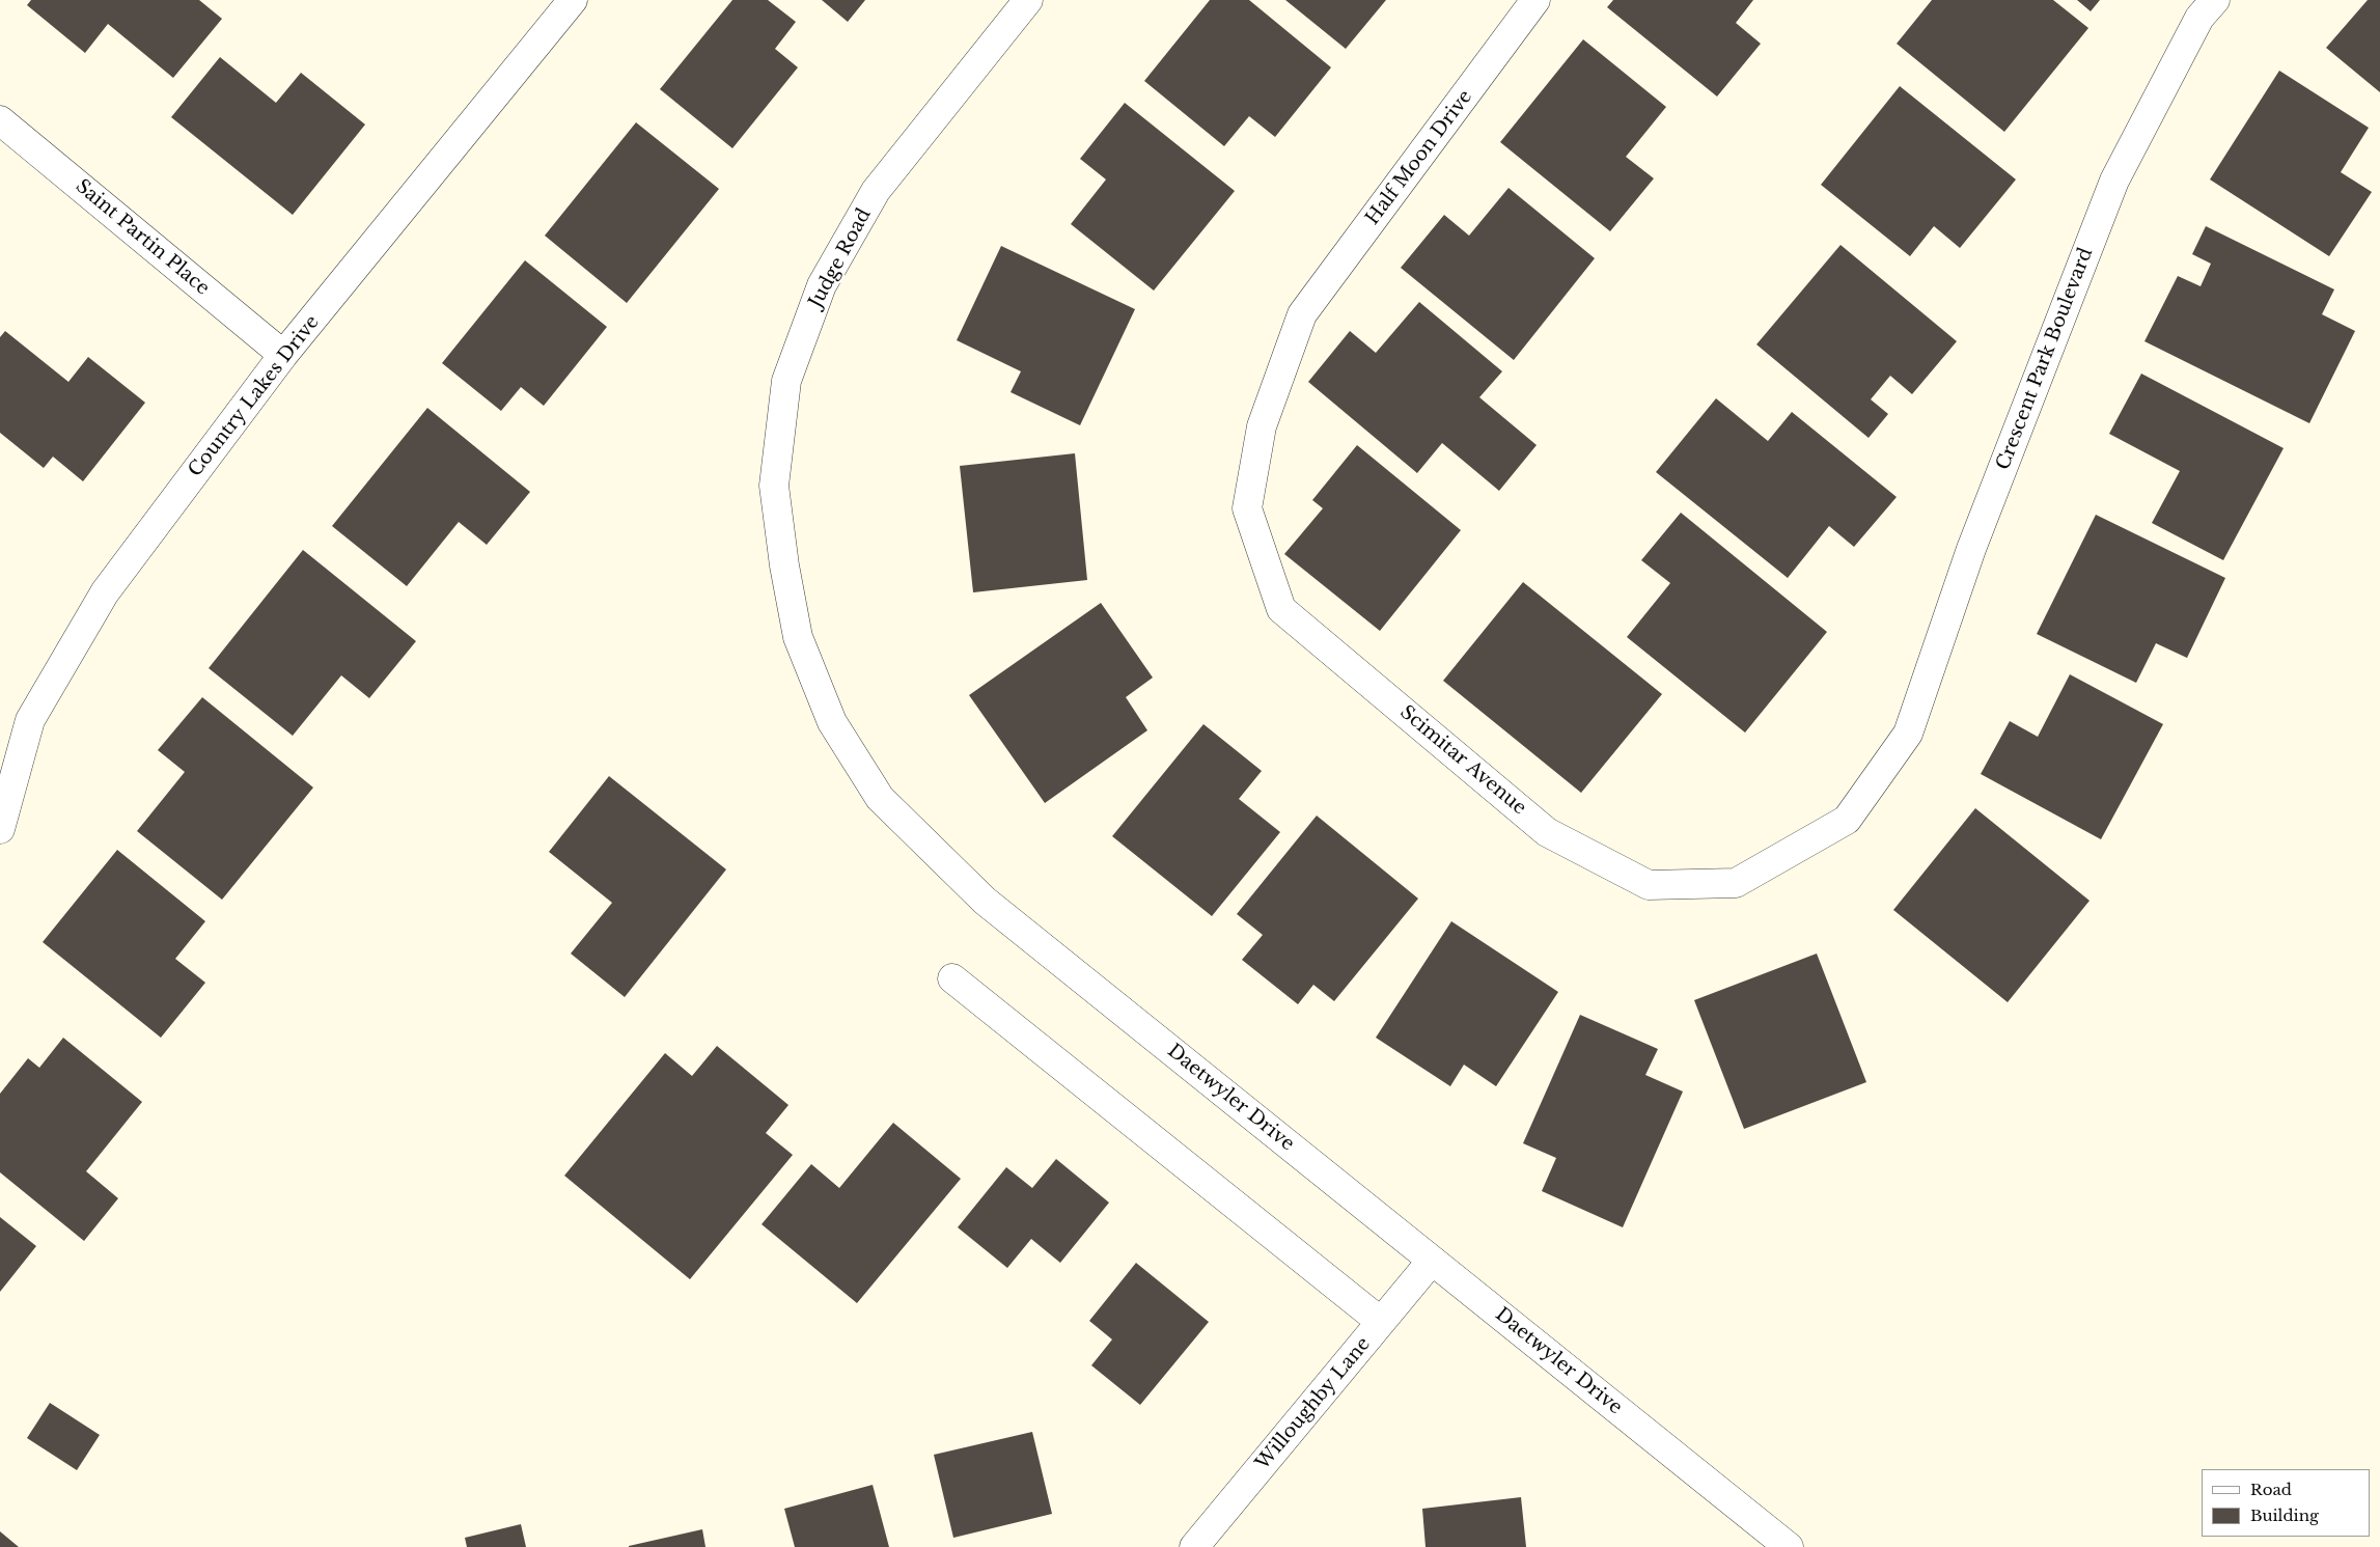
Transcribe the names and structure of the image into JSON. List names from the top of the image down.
{
  "streets": {
    "street": [
      "Half Moon Drive",
      "Saint Partin Place",
      "Judge Road",
      "Crescent Park Boulevard",
      "Country Lakes Drive",
      "Scimitar Avenue",
      "Daetwyler Drive",
      "Willoughby Lane"
    ]
  },
  "crossings": [
    ["Half Moon Drive", "Scimitar Avenue"],
    ["Saint Partin Place", "Country Lakes Drive"],
    ["Judge Road", "Daetwyler Drive"],
    ["Crescent Park Boulevard", "Scimitar Avenue"],
    ["Daetwyler Drive", "Willoughby Lane"]
  ],
  "legend": ["Road", "Building"]
}
